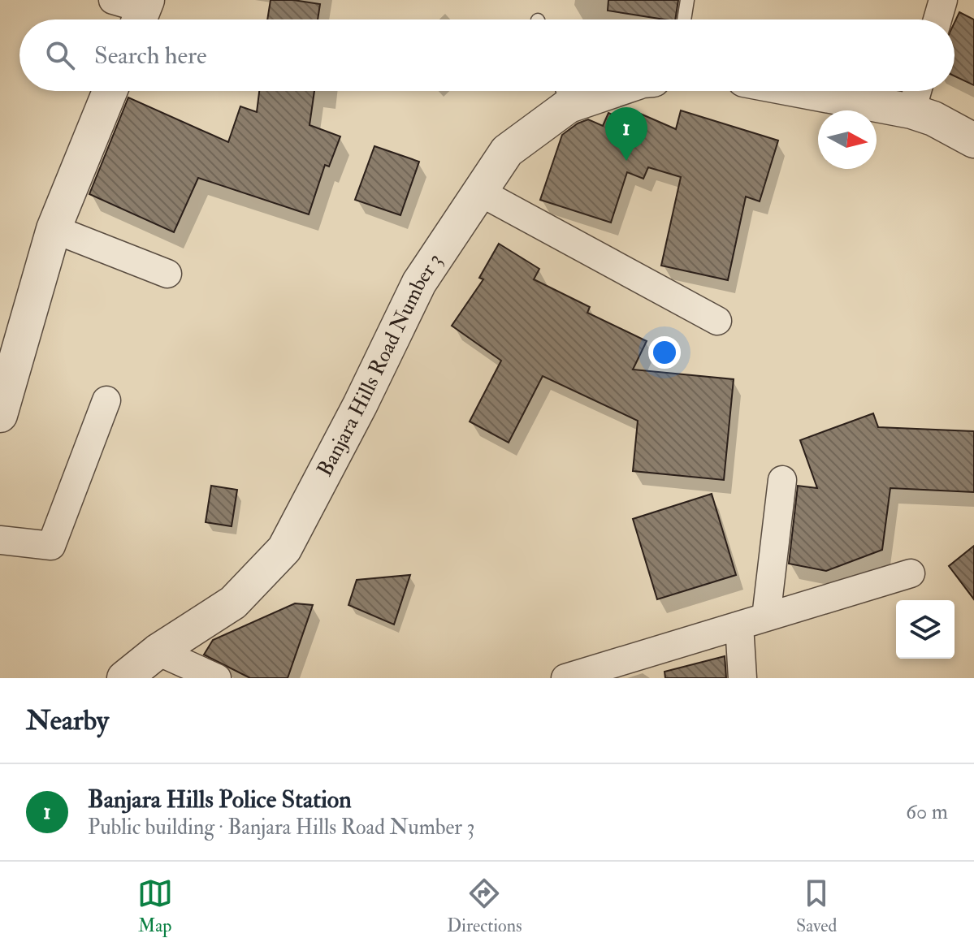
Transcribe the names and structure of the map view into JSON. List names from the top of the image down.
{
  "streets": {
    "street": ["Banjara Hills Road Number 3"]
  },
  "north": "right",
  "page": {
    "search": "Search here",
    "pins": "1",
    "heading": "Nearby",
    "list": [
      {
        "mark": "1",
        "name": "Banjara Hills Police Station",
        "note": "Public building · Banjara Hills Road Number 3",
        "value": "60 m"
      }
    ],
    "nav": ["Map", "Directions", "Saved"]
  }
}
